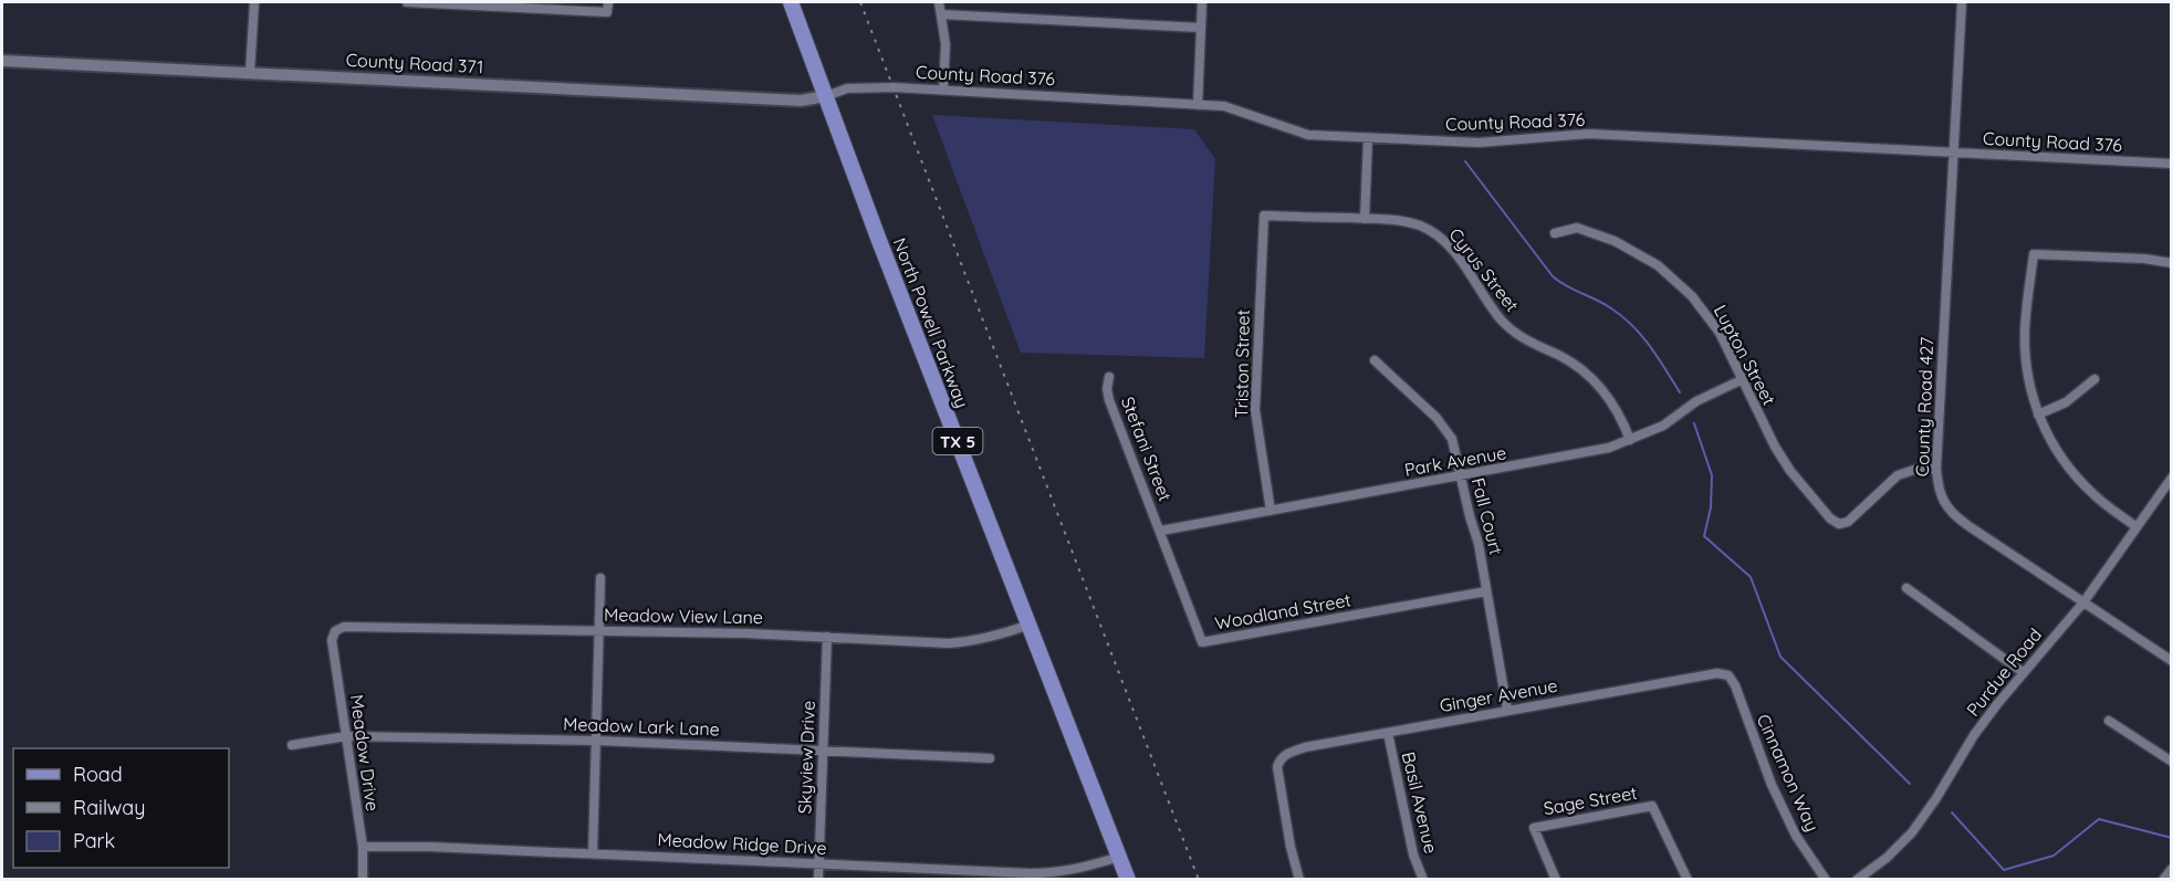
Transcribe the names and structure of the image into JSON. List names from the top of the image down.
{
  "streets": {
    "main road": ["North Powell Parkway", "TX 5"],
    "street": [
      "County Road 371",
      "County Road 376",
      "Cyrus Street",
      "Lupton Street",
      "Triston Street",
      "County Road 427",
      "Stefani Street",
      "Park Avenue",
      "Fall Court",
      "Woodland Street",
      "Meadow View Lane",
      "Purdue Road",
      "Ginger Avenue",
      "Meadow Lark Lane",
      "Meadow Drive",
      "Skyview Drive",
      "Cinnamon Way",
      "Sage Street",
      "Basil Avenue",
      "Meadow Ridge Drive"
    ]
  },
  "crossings": [
    ["County Road 371", "County Road 376"],
    ["County Road 371", "North Powell Parkway"],
    ["County Road 376", "North Powell Parkway"],
    ["County Road 376", "County Road 427"],
    ["Cyrus Street", "Triston Street"],
    ["Cyrus Street", "Park Avenue"],
    ["North Powell Parkway", "Meadow View Lane"],
    ["North Powell Parkway", "Meadow Ridge Drive"],
    ["Lupton Street", "County Road 427"],
    ["Lupton Street", "Park Avenue"],
    ["Triston Street", "Park Avenue"],
    ["County Road 427", "Purdue Road"],
    ["Stefani Street", "Park Avenue"],
    ["Stefani Street", "Woodland Street"],
    ["Park Avenue", "Fall Court"],
    ["Park Avenue", "Woodland Street"],
    ["Fall Court", "Woodland Street"],
    ["Fall Court", "Ginger Avenue"],
    ["Meadow View Lane", "Meadow Drive"],
    ["Meadow View Lane", "Skyview Drive"],
    ["Ginger Avenue", "Cinnamon Way"],
    ["Ginger Avenue", "Basil Avenue"],
    ["Meadow Lark Lane", "Meadow Drive"],
    ["Meadow Lark Lane", "Skyview Drive"],
    ["Meadow Drive", "Meadow Ridge Drive"],
    ["Skyview Drive", "Meadow Ridge Drive"]
  ],
  "legend": ["Road", "Railway", "Park"]
}
